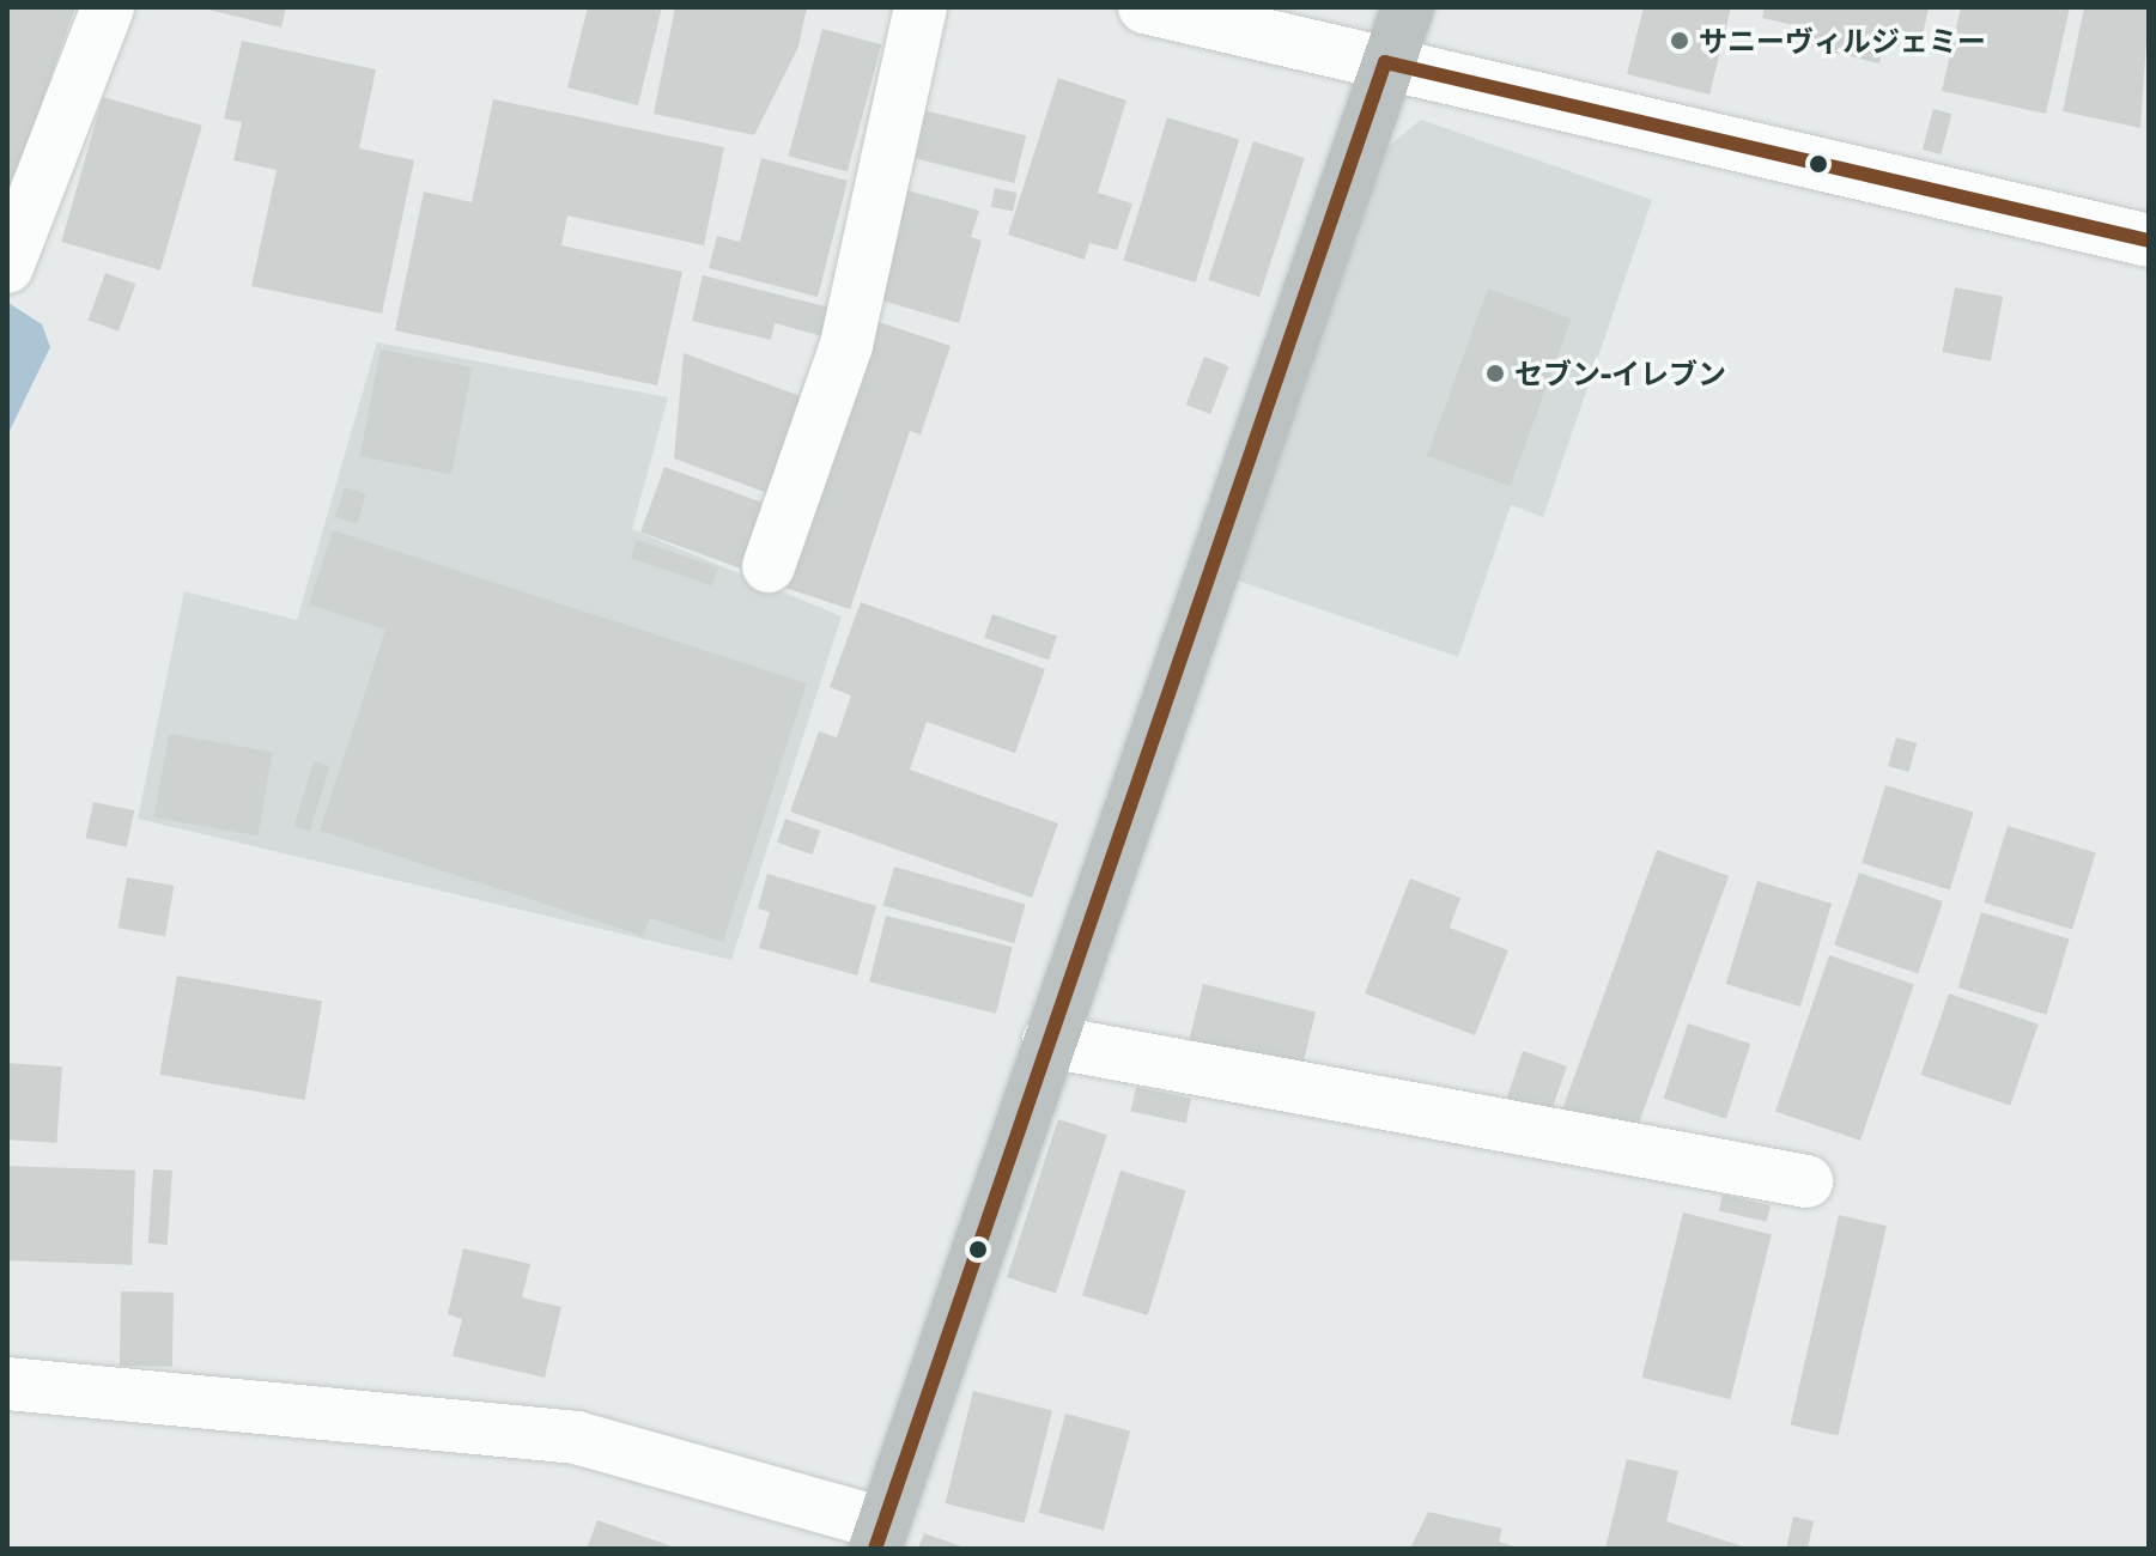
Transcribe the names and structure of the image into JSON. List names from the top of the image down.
{
  "places": ["サニーヴィルジェミー", "セブン-イレブン"]
}
